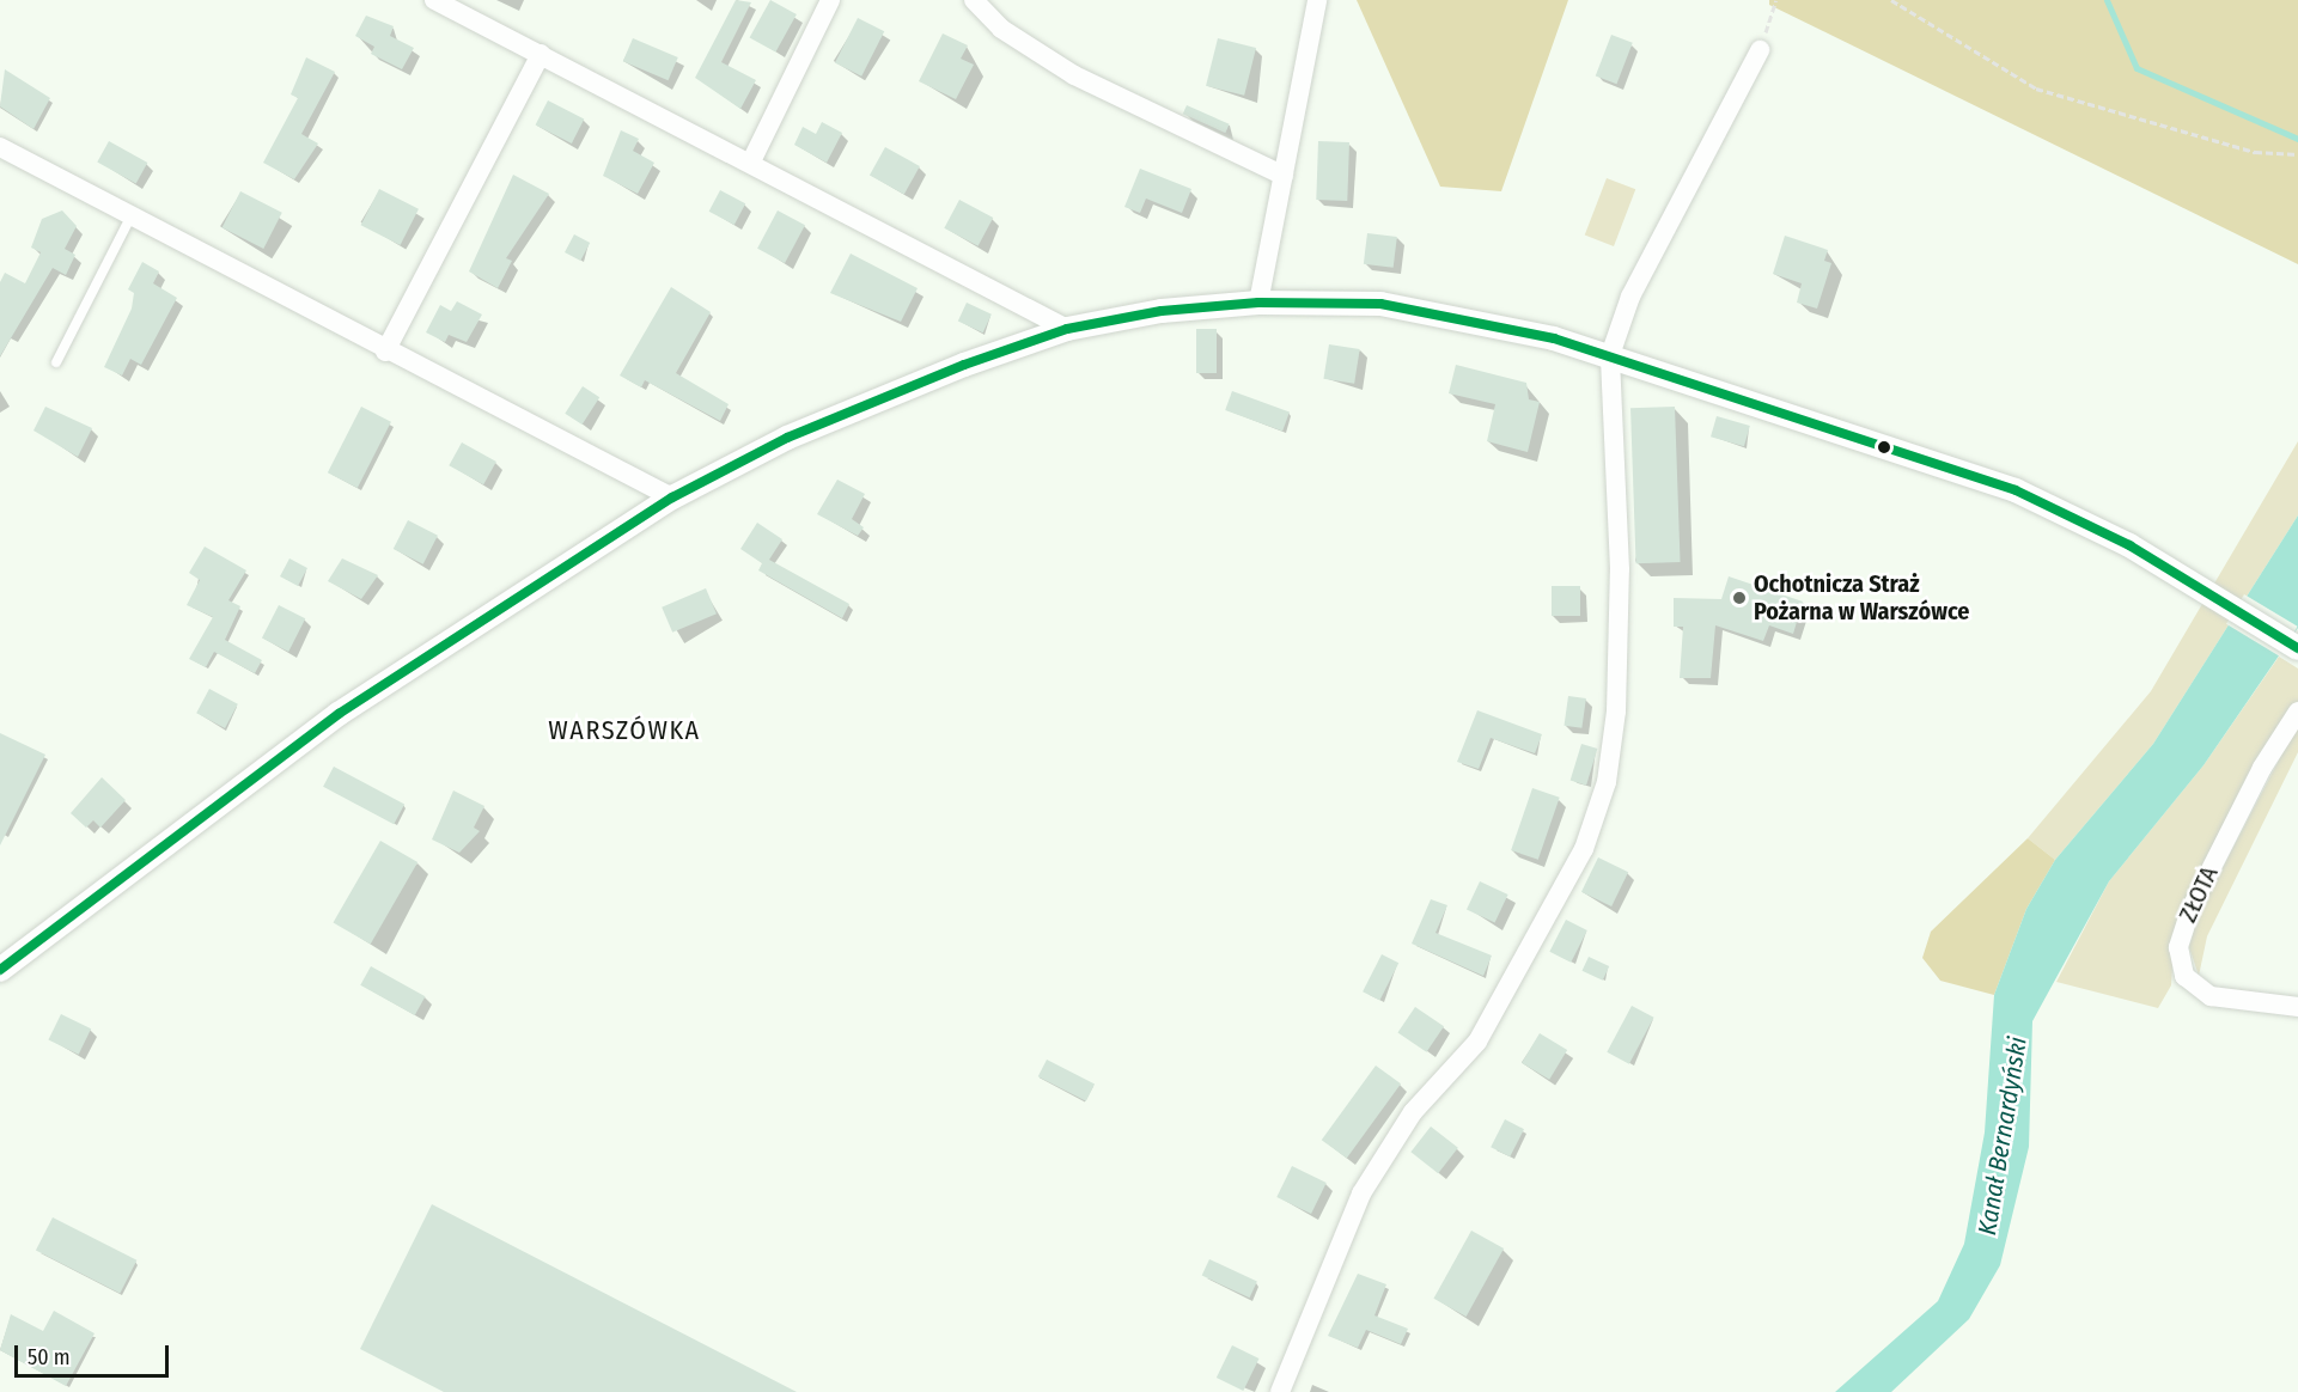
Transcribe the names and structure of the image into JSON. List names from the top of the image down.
{
  "streets": {
    "street": ["ZŁOTA"]
  },
  "districts": ["WARSZÓWKA"],
  "water": ["Kanał Bernardyński"],
  "places": ["Ochotnicza Straż Pożarna w Warszówce"],
  "scale_bar": "50 m"
}
